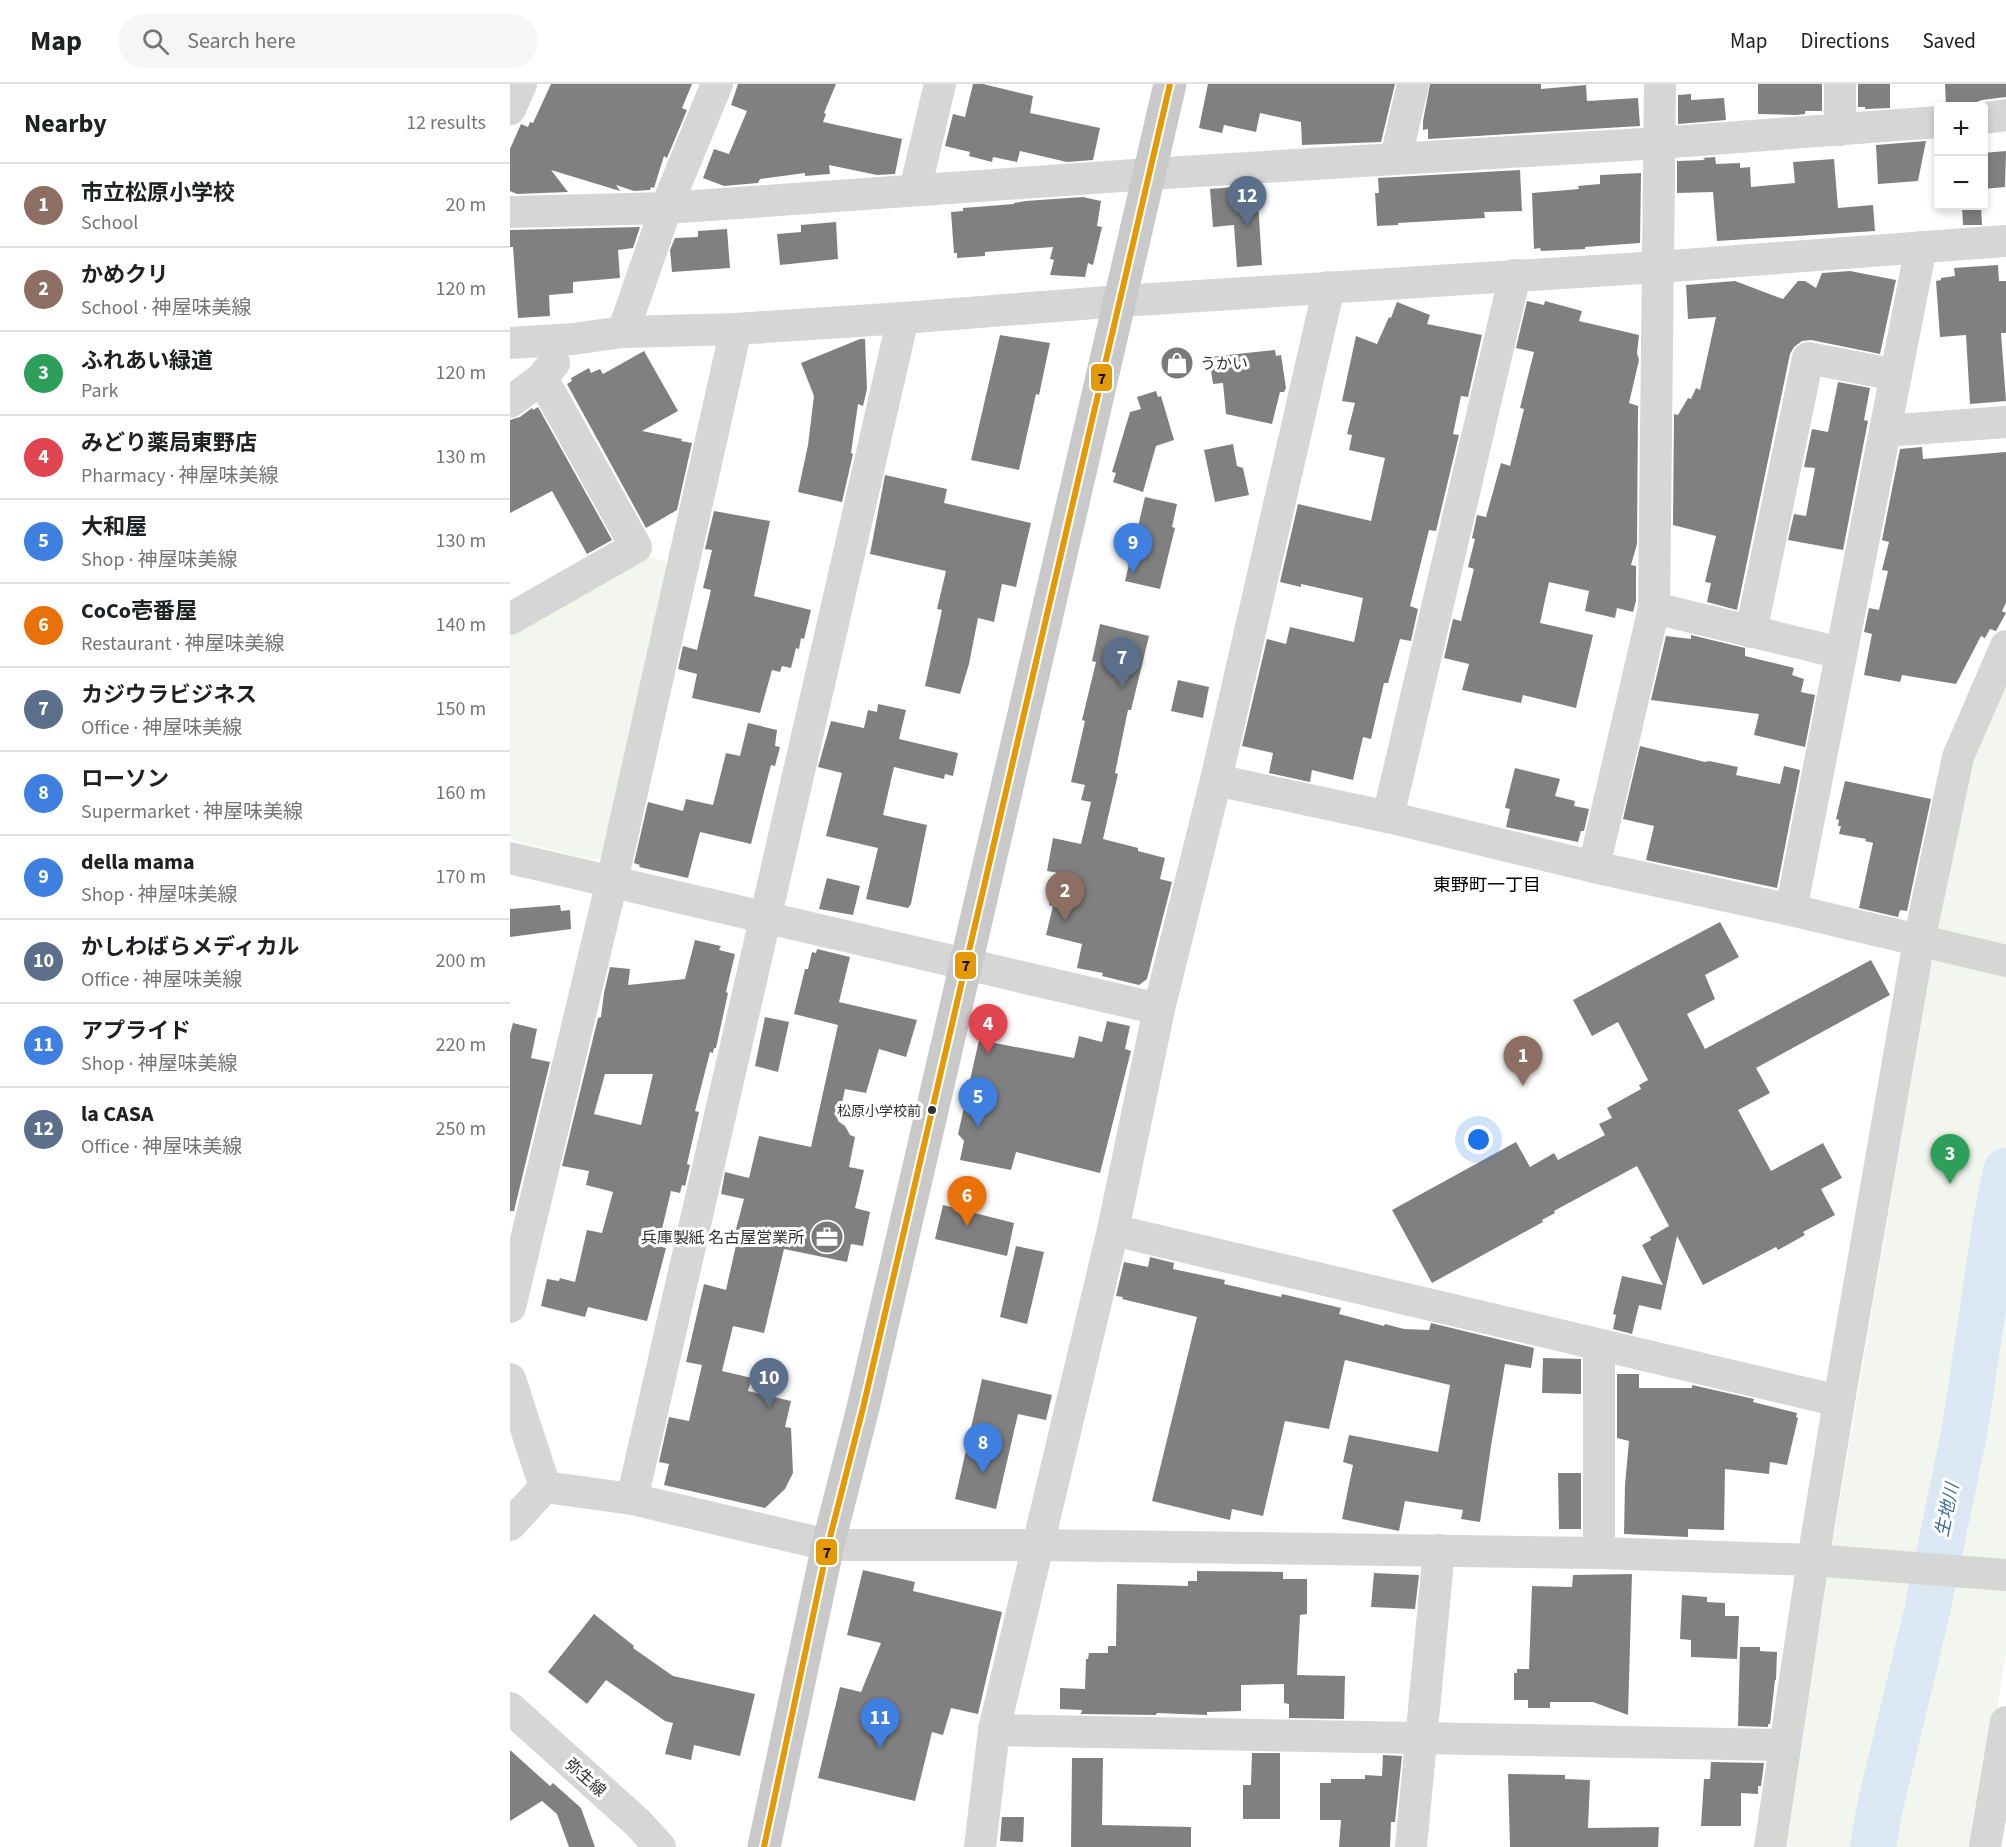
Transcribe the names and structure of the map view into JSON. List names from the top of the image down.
{
  "streets": {
    "street": ["弥生線"]
  },
  "districts": ["東野町一丁目"],
  "water": ["生地川"],
  "places": {
    "shop": ["うかい"],
    "other": ["松原小学校前"],
    "office": ["兵庫製紙 名古屋営業所"]
  },
  "lines": ["transit line 7"],
  "page": {
    "header": "Map",
    "search": "Search here",
    "nav": ["Map", "Directions", "Saved"],
    "heading": ["Nearby", "12 results"],
    "map_buttons": ["+", "−"],
    "list": [
      {
        "mark": "1",
        "name": "市立松原小学校",
        "note": "School",
        "value": "20 m"
      },
      {
        "mark": "2",
        "name": "かめクリ",
        "note": "School · 神屋味美線",
        "value": "120 m"
      },
      {
        "mark": "3",
        "name": "ふれあい緑道",
        "note": "Park",
        "value": "120 m"
      },
      {
        "mark": "4",
        "name": "みどり薬局東野店",
        "note": "Pharmacy · 神屋味美線",
        "value": "130 m"
      },
      {
        "mark": "5",
        "name": "大和屋",
        "note": "Shop · 神屋味美線",
        "value": "130 m"
      },
      {
        "mark": "6",
        "name": "CoCo壱番屋",
        "note": "Restaurant · 神屋味美線",
        "value": "140 m"
      },
      {
        "mark": "7",
        "name": "カジウラビジネス",
        "note": "Office · 神屋味美線",
        "value": "150 m"
      },
      {
        "mark": "8",
        "name": "ローソン",
        "note": "Supermarket · 神屋味美線",
        "value": "160 m"
      },
      {
        "mark": "9",
        "name": "della mama",
        "note": "Shop · 神屋味美線",
        "value": "170 m"
      },
      {
        "mark": "10",
        "name": "かしわばらメディカル",
        "note": "Office · 神屋味美線",
        "value": "200 m"
      },
      {
        "mark": "11",
        "name": "アプライド",
        "note": "Shop · 神屋味美線",
        "value": "220 m"
      },
      {
        "mark": "12",
        "name": "la CASA",
        "note": "Office · 神屋味美線",
        "value": "250 m"
      }
    ],
    "pins": [
      "12",
      "9",
      "7",
      "2",
      "4",
      "1",
      "5",
      "3",
      "6",
      "10",
      "8",
      "11"
    ]
  }
}
